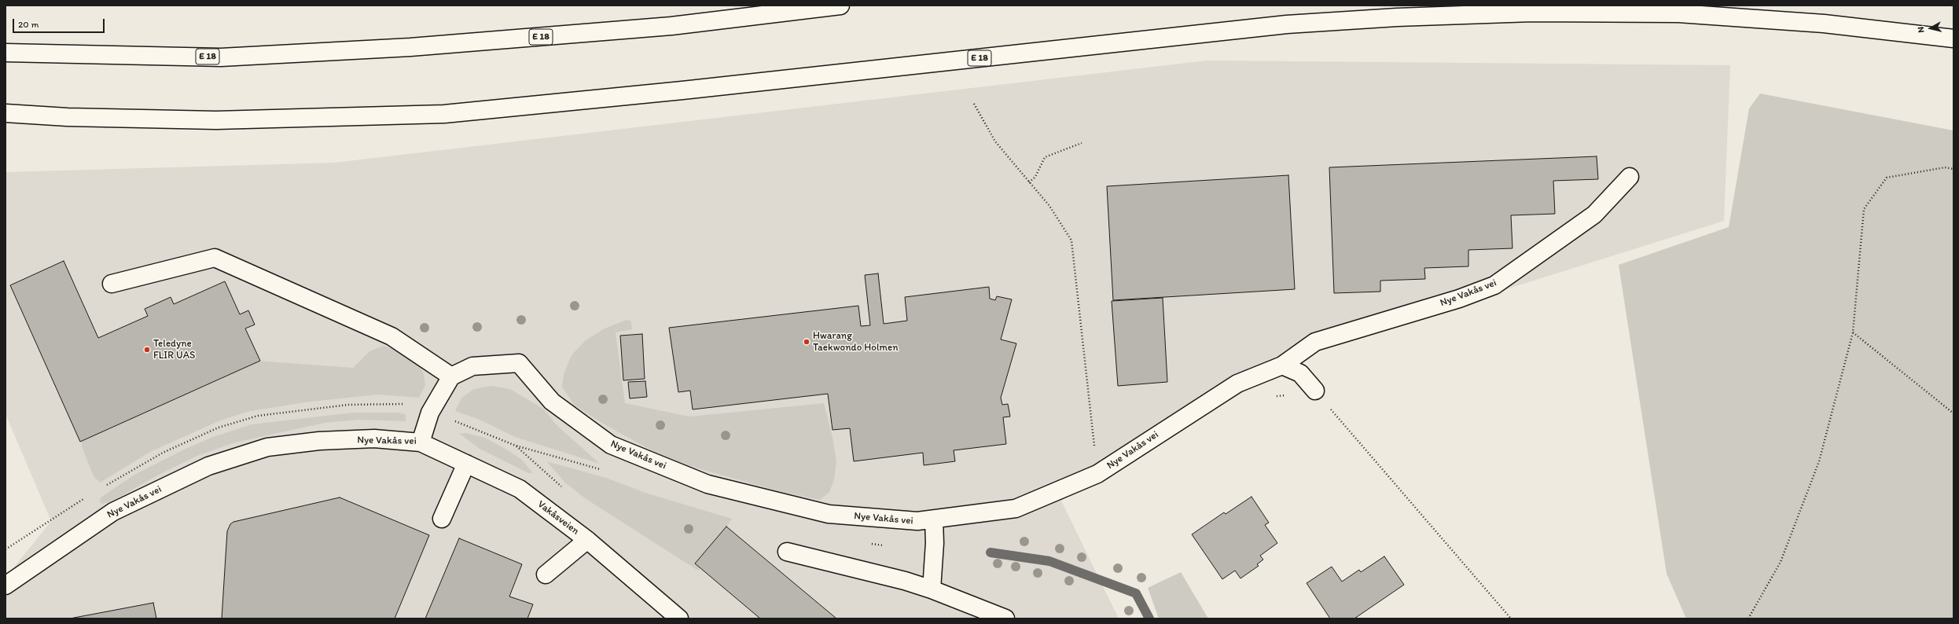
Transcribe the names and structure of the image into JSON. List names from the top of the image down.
{
  "streets": {
    "main road": ["E 18", "Nye Vakås vei", "Vakåsveien"]
  },
  "crossings": [
    ["Nye Vakås vei", "Vakåsveien"]
  ],
  "places": ["Hwarang Taekwondo Holmen", "Teledyne FLIR UAS"],
  "scale_bar": "20 m",
  "north": "left"
}
